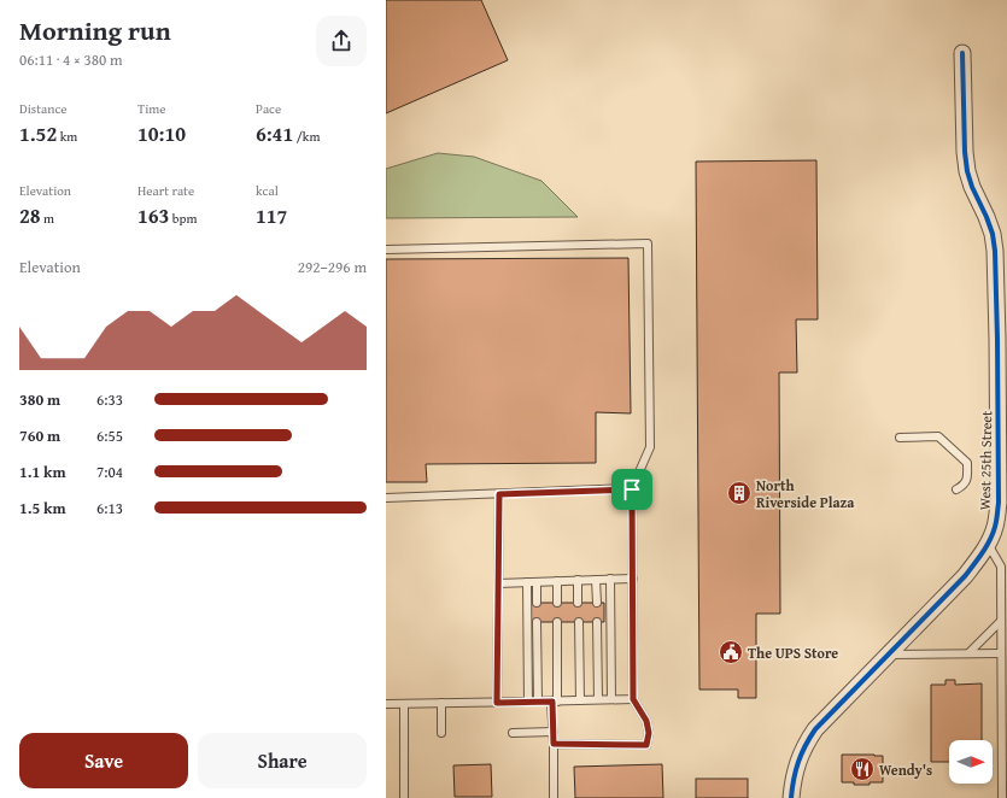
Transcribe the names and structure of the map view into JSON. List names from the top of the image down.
{
  "streets": {
    "street": ["West 25th Street"]
  },
  "places": {
    "building": ["North Riverside Plaza"],
    "public building": ["The UPS Store"],
    "restaurant": ["Wendy's"]
  },
  "north": "right",
  "page": {
    "heading": ["Morning run", "06:11 · 4 × 380 m"],
    "stats": [
      ["Distance", "1.52 km"],
      ["Time", "10:10"],
      ["Pace", "6:41 /km"],
      ["Elevation", "28 m"],
      ["Heart rate", "163 bpm"],
      ["kcal", "117"]
    ],
    "chart": ["Elevation", "292–296 m"],
    "list": [
      {
        "name": "380 m",
        "note": "6:33"
      },
      {
        "name": "760 m",
        "note": "6:55"
      },
      {
        "name": "1.1 km",
        "note": "7:04"
      },
      {
        "name": "1.5 km",
        "note": "6:13"
      }
    ],
    "buttons": ["Save", "Share"]
  }
}
